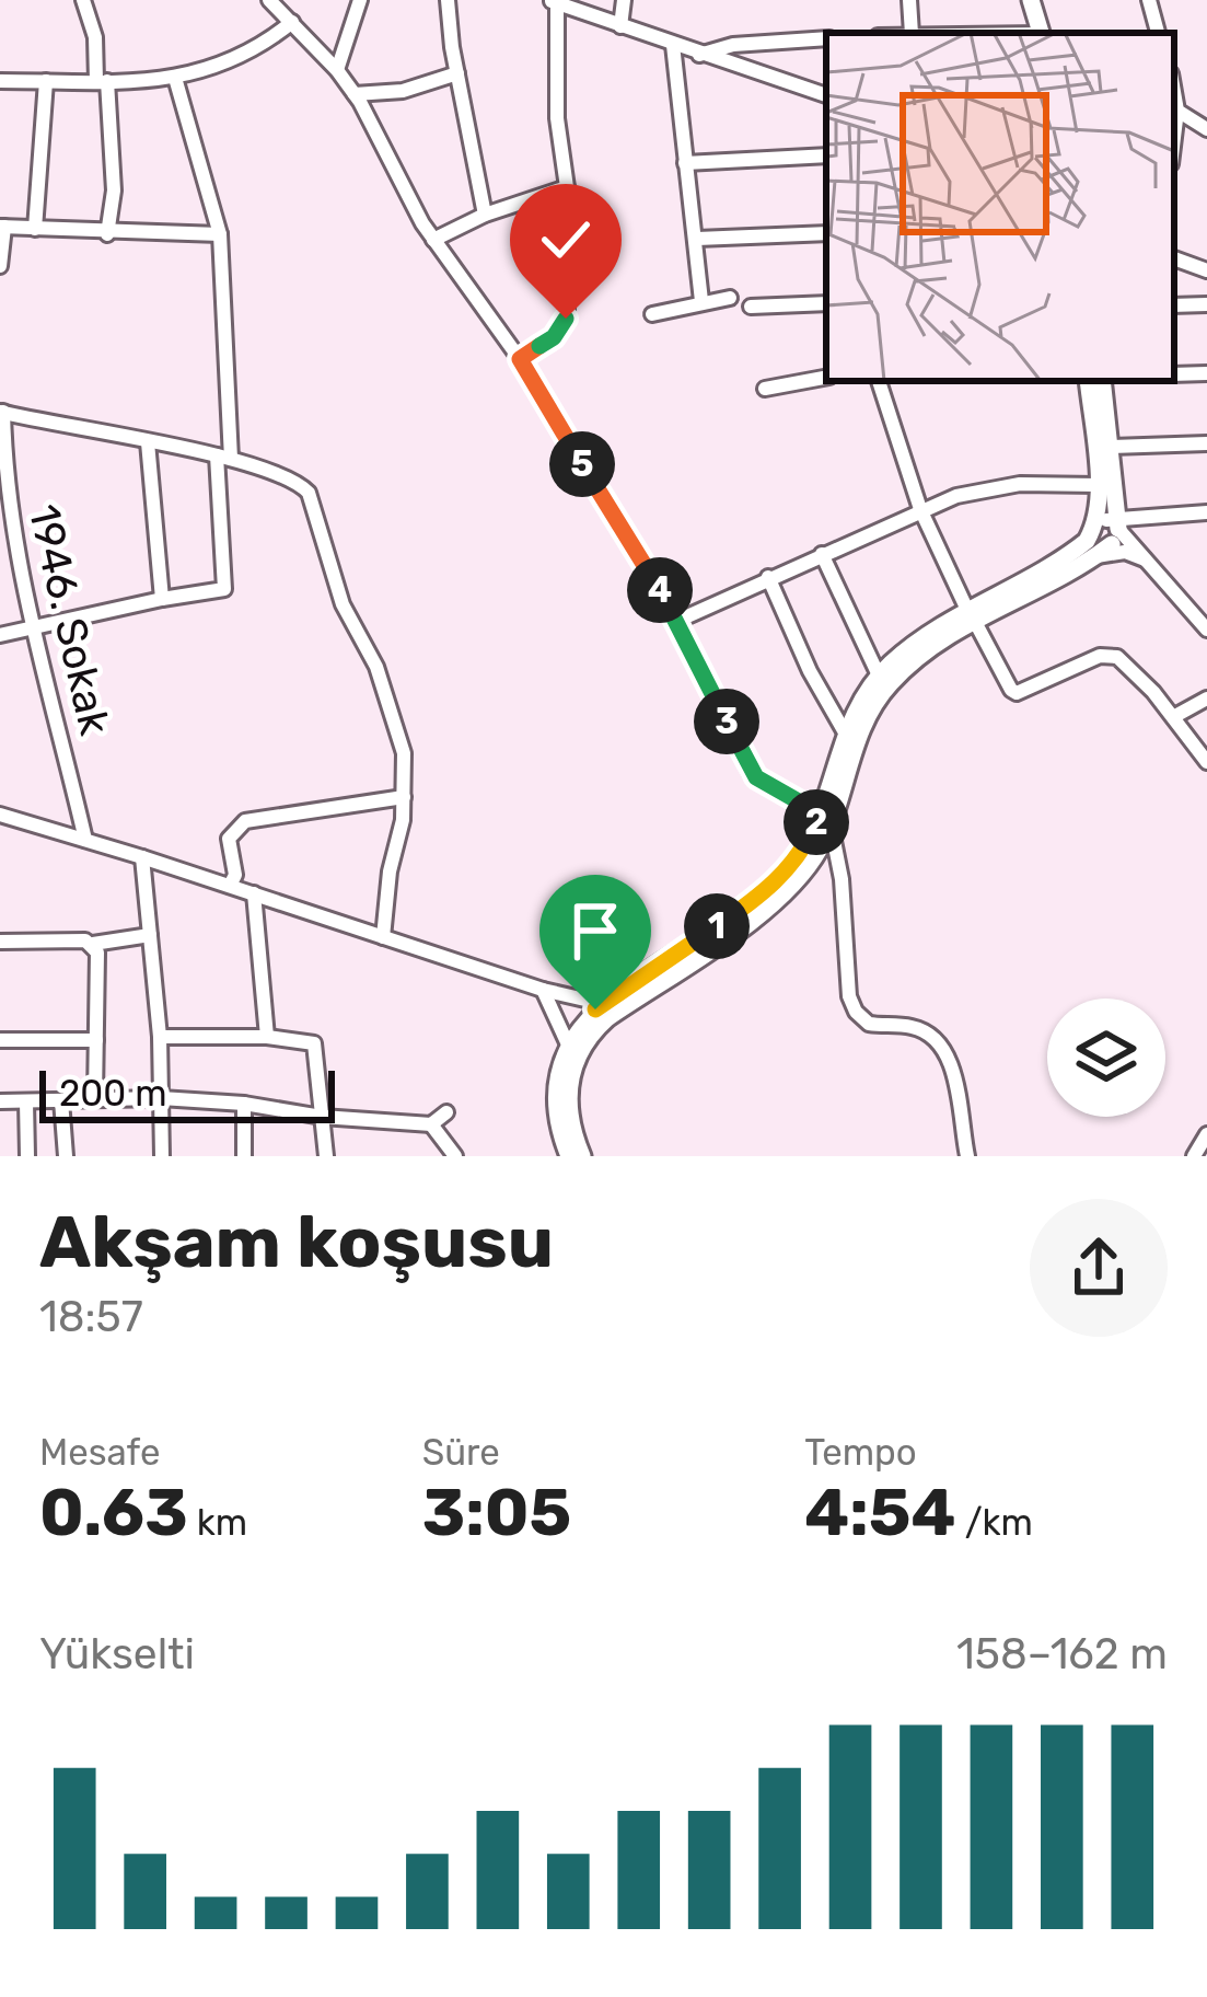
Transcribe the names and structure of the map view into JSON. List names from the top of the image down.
{
  "streets": {
    "street": ["1946. Sokak"]
  },
  "scale_bar": "200 m",
  "page": {
    "pins": [
      "5",
      "4",
      "3",
      "2",
      "1"
    ],
    "scale": "200 m",
    "heading": ["Akşam koşusu", "18:57"],
    "stats": [
      ["Mesafe", "0.63 km"],
      ["Süre", "3:05"],
      ["Tempo", "4:54 /km"]
    ],
    "chart": ["Yükselti", "158–162 m"]
  }
}
